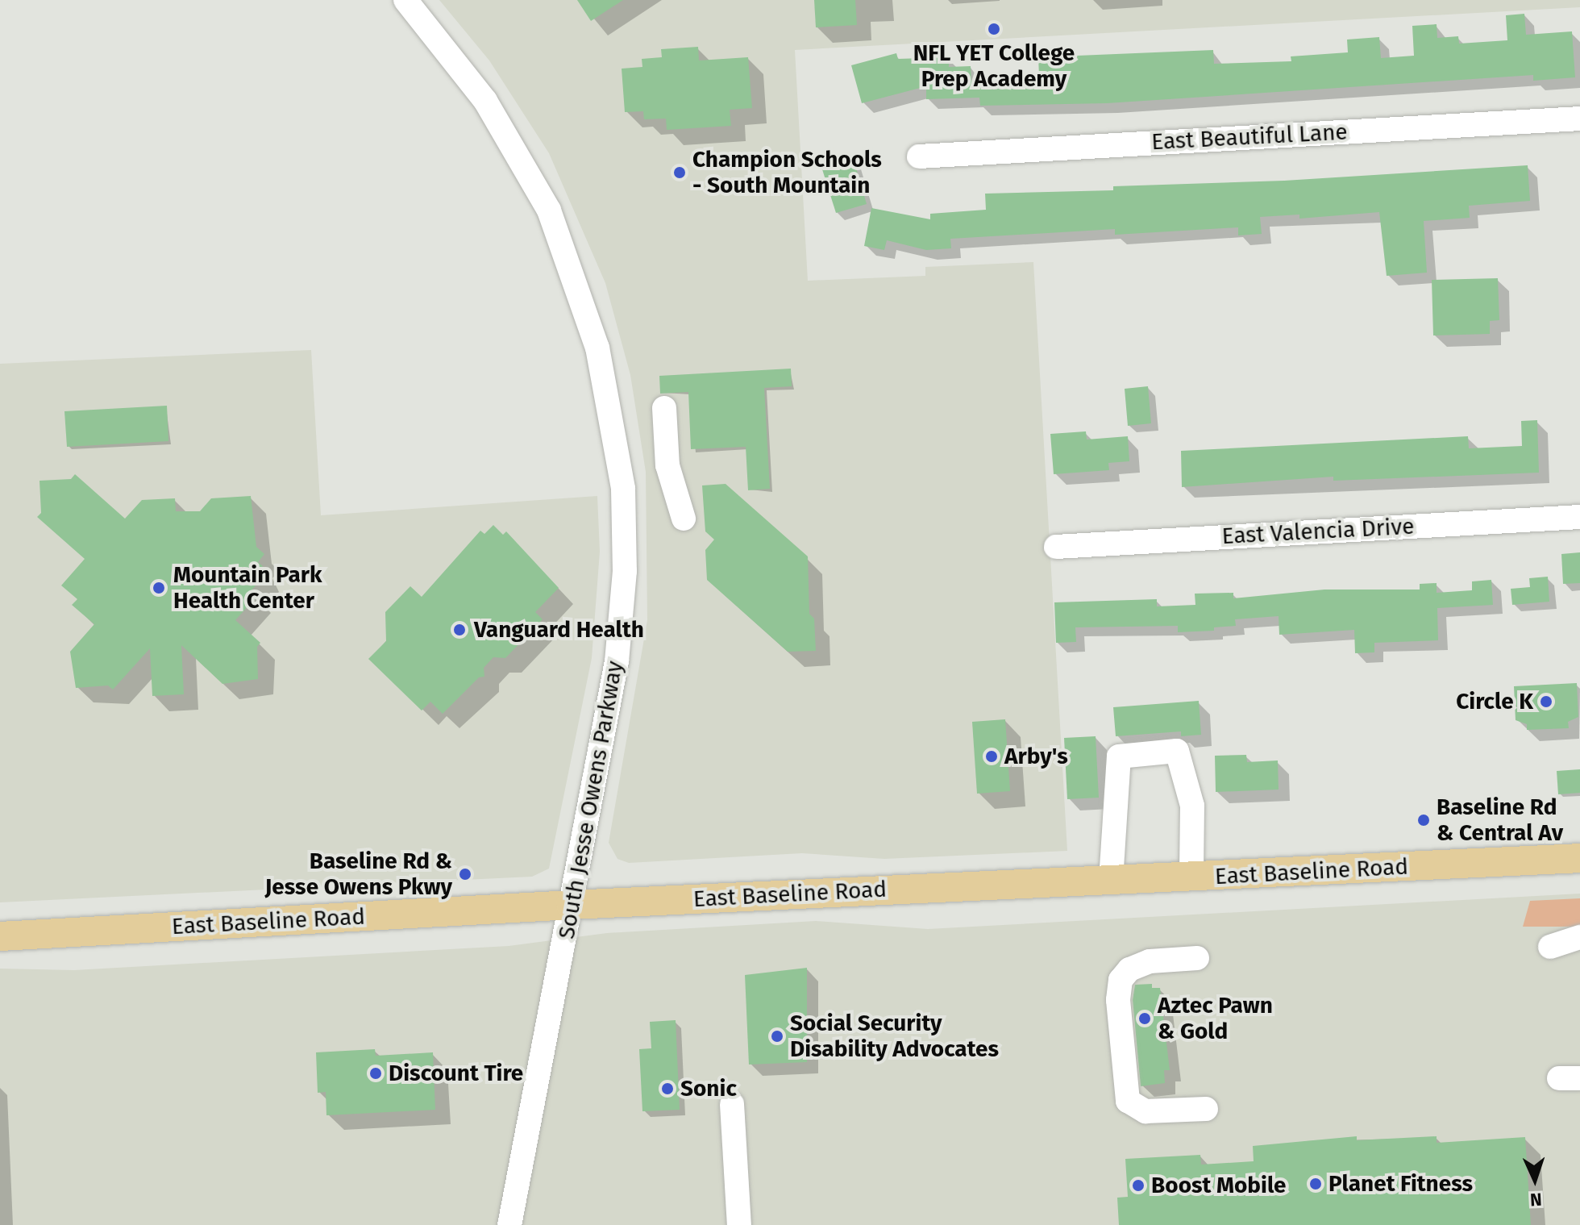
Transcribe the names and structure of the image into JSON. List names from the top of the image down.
{
  "streets": {
    "main road": ["East Baseline Road"],
    "street": ["East Beautiful Lane", "East Valencia Drive", "South Jesse Owens Parkway"]
  },
  "crossings": [
    ["South Jesse Owens Parkway", "East Baseline Road"]
  ],
  "places": [
    "NFL YET College Prep Academy",
    "Champion Schools - South Mountain",
    "Mountain Park Health Center",
    "Vanguard Health",
    "Circle K",
    "Arby's",
    "Baseline Rd & Central Av",
    "Baseline Rd & Jesse Owens Pkwy",
    "Aztec Pawn & Gold",
    "Social Security Disability Advocates",
    "Discount Tire",
    "Sonic",
    "Planet Fitness",
    "Boost Mobile"
  ],
  "north": "bottom"
}
